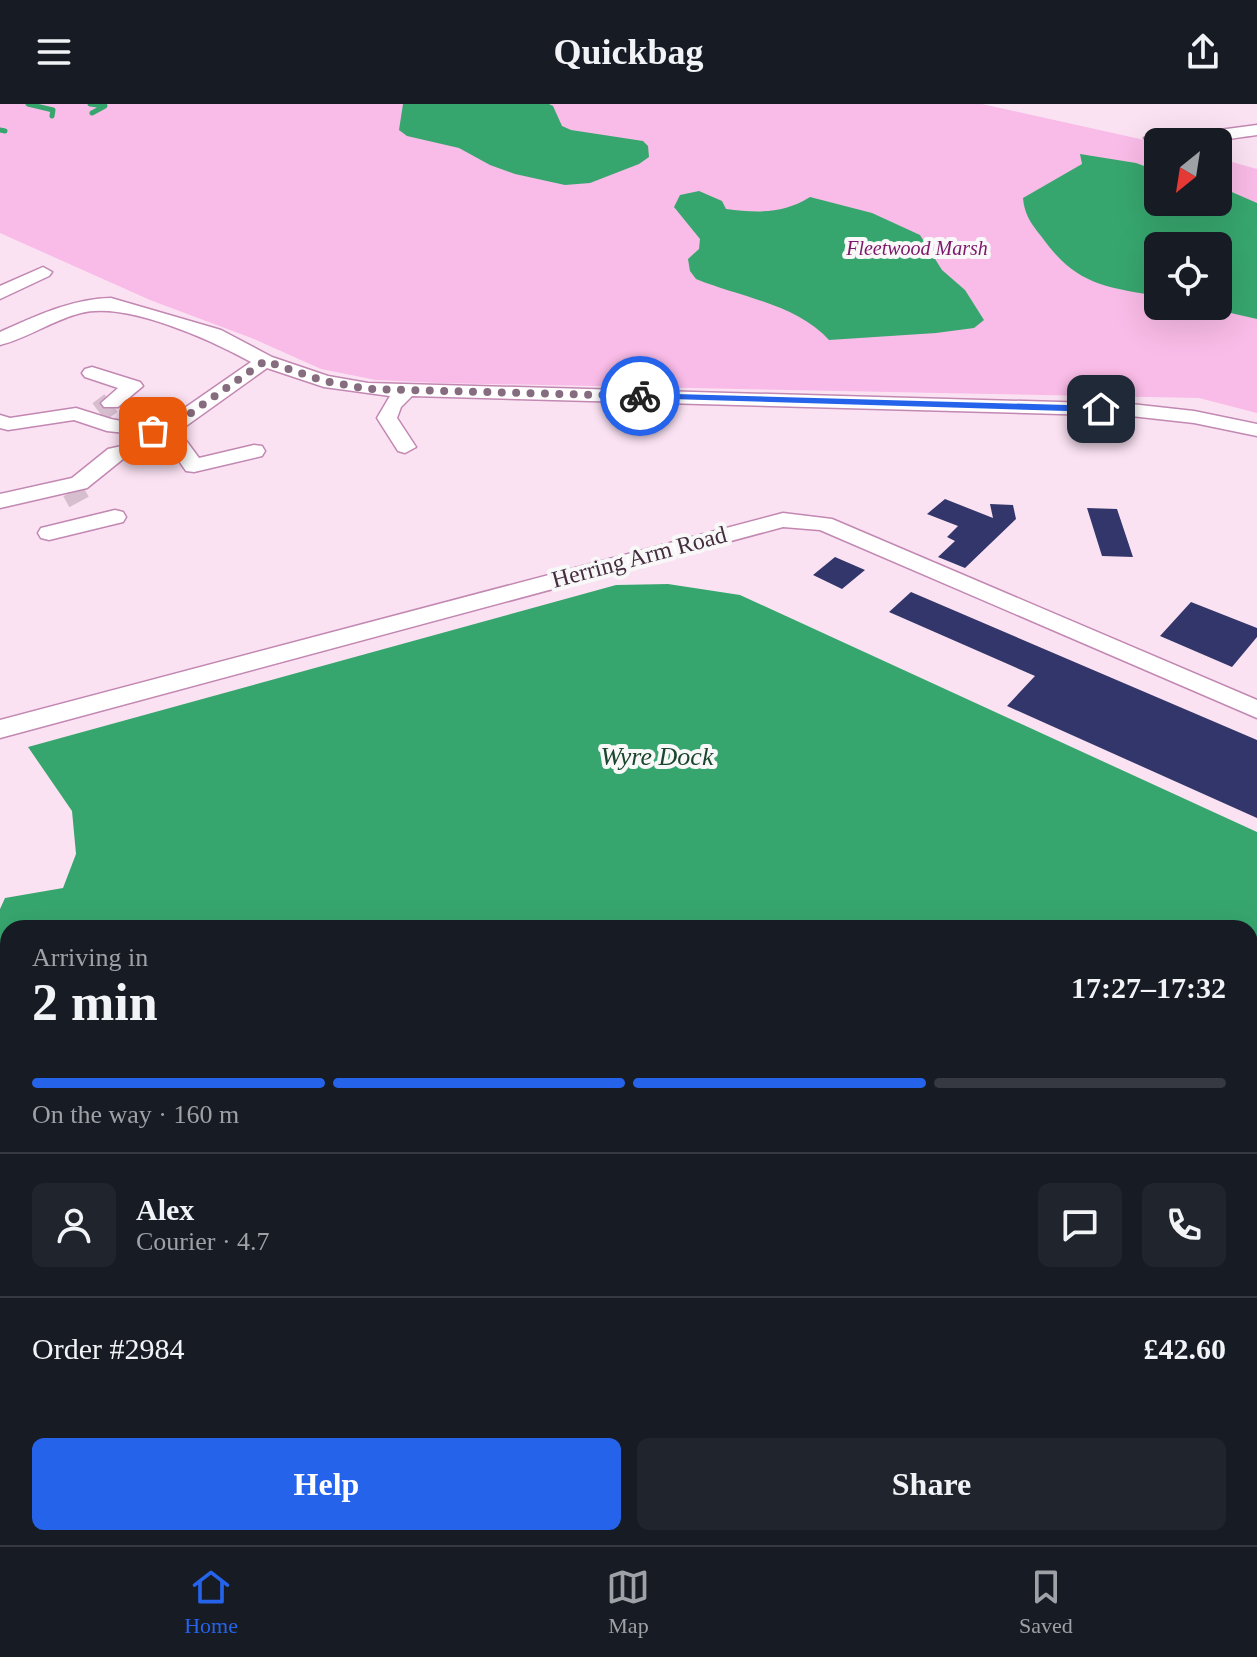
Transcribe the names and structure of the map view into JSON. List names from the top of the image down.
{
  "streets": {
    "street": ["Herring Arm Road"]
  },
  "water": ["Wyre Dock"],
  "parks": ["Fleetwood Marsh"],
  "north": "bottom left",
  "page": {
    "header": "Quickbag",
    "heading": ["2 min", "Arriving in", "17:27–17:32"],
    "panel": [
      "Alex",
      "Courier · 4.7",
      "Order #2984",
      "£42.60"
    ],
    "bar": "On the way · 160 m",
    "buttons": ["Help", "Share"],
    "tabs": ["Home", "Map", "Saved"]
  }
}
